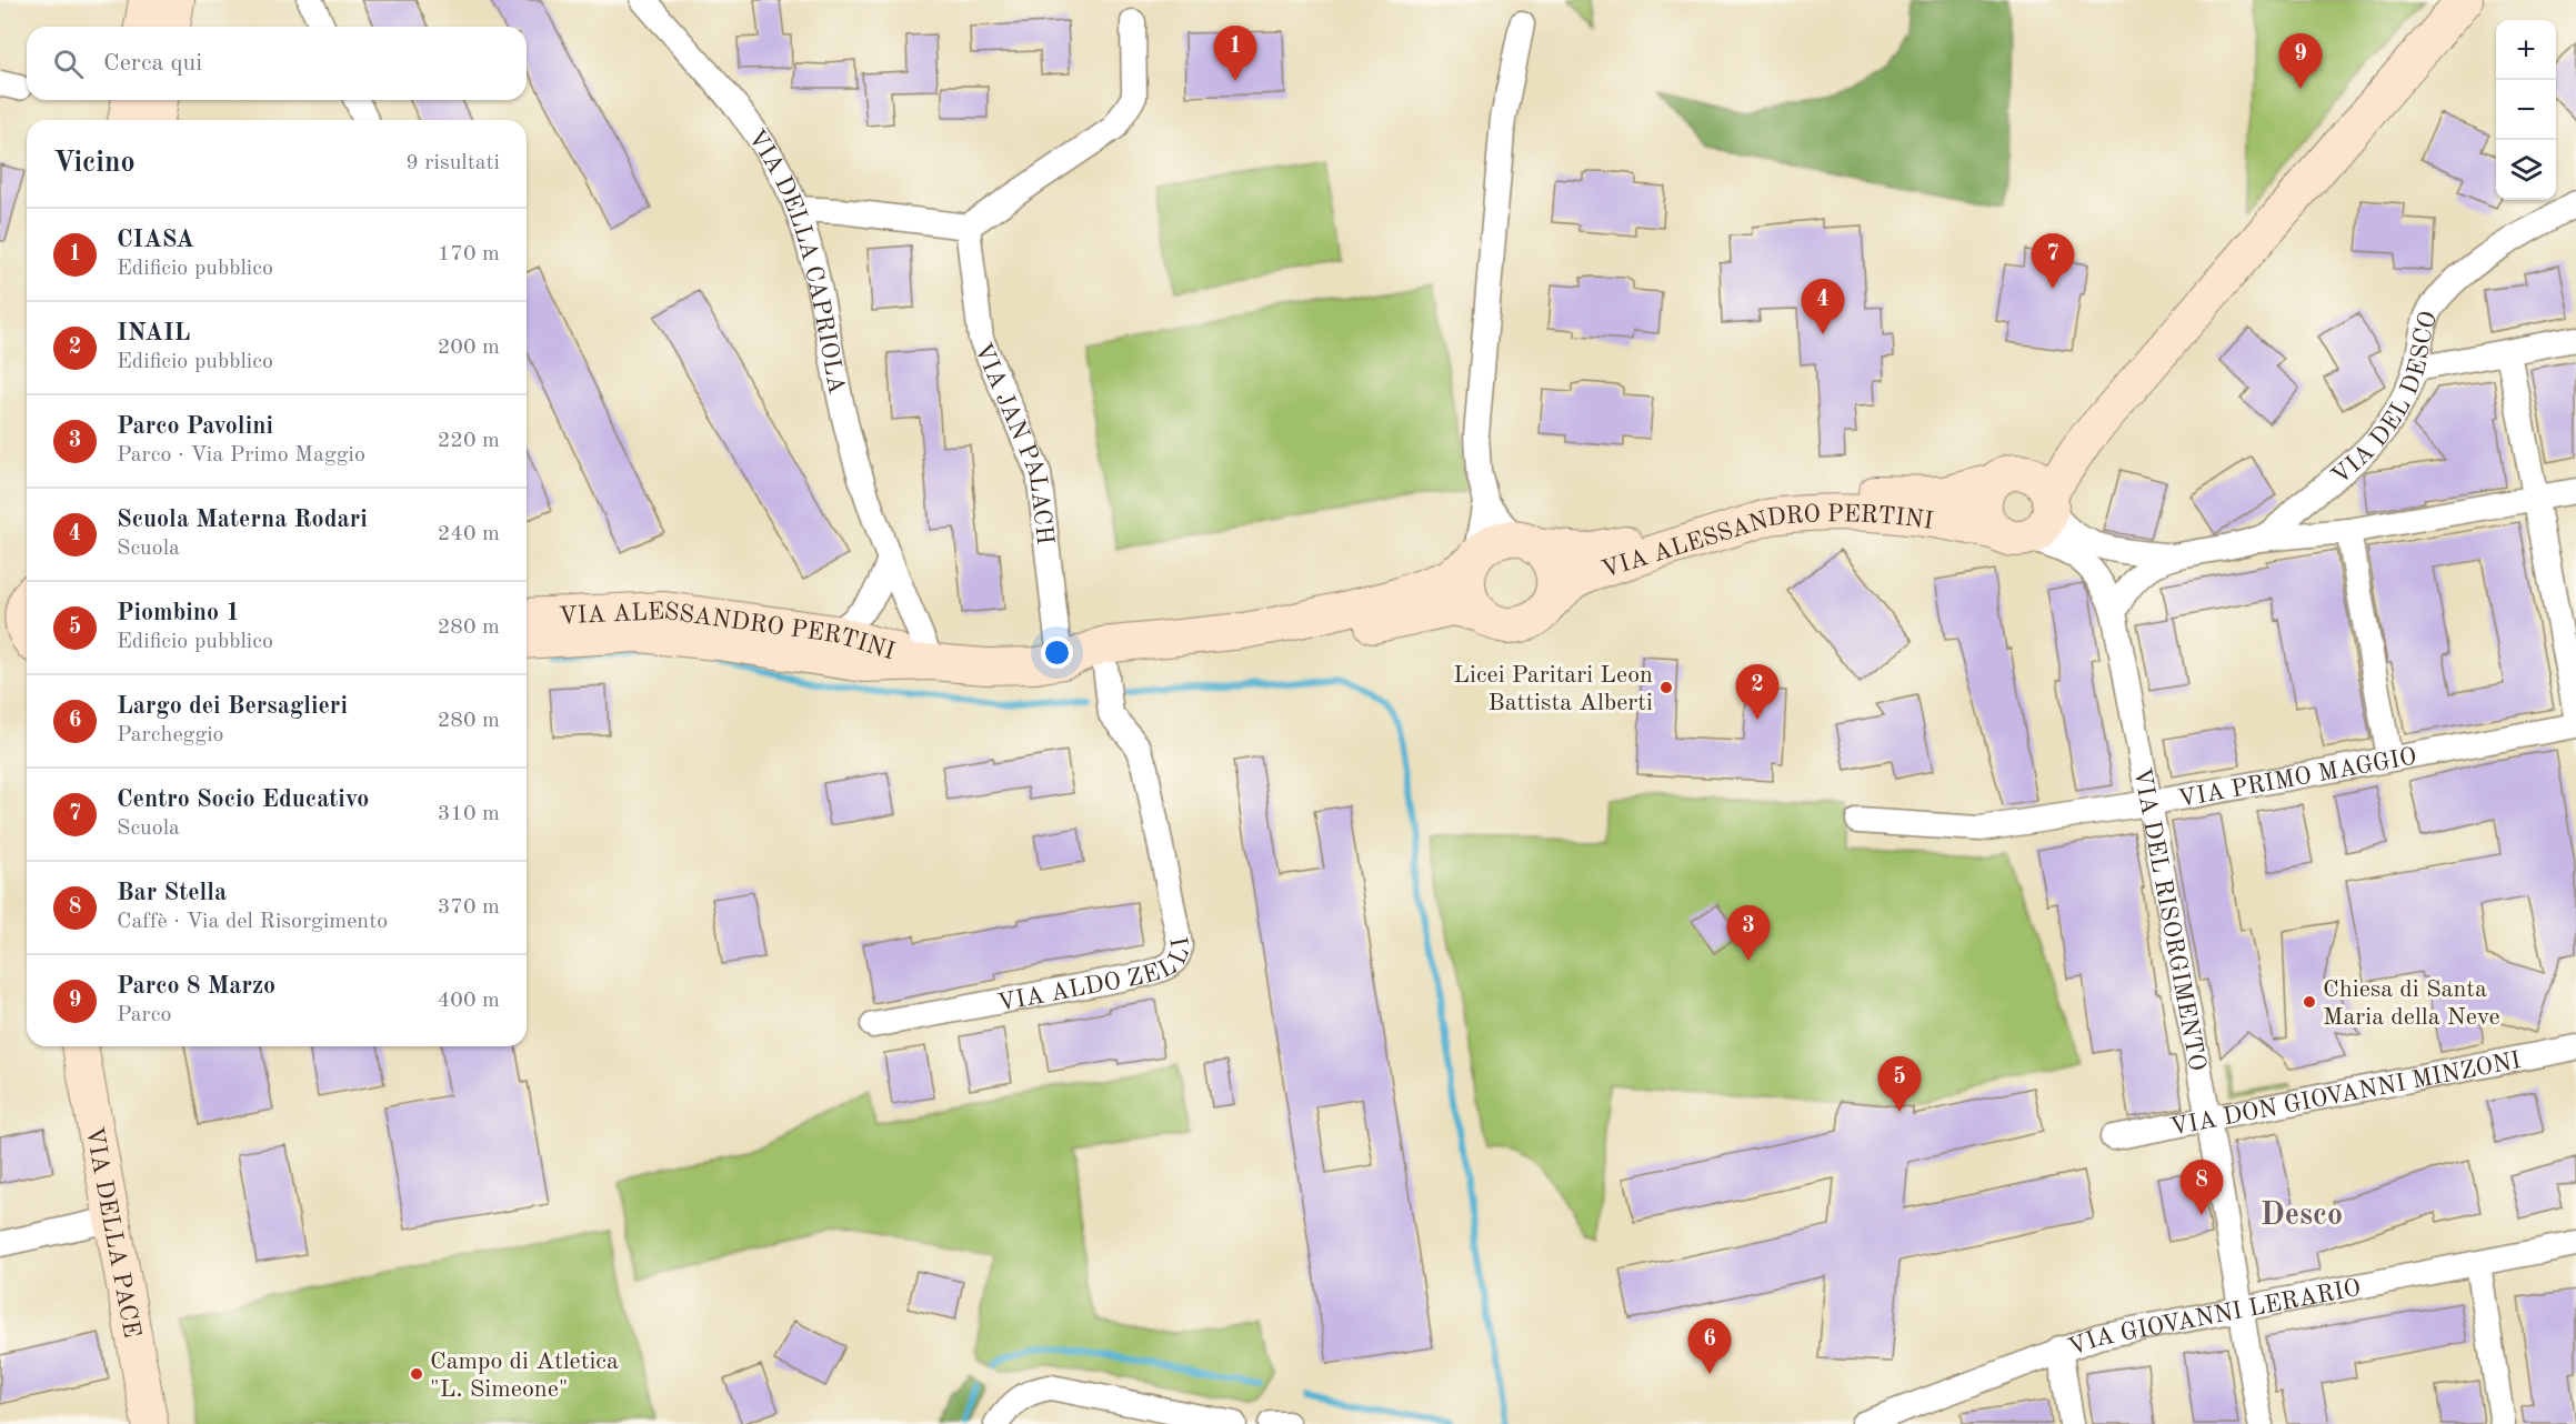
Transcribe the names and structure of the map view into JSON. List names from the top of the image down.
{
  "streets": {
    "street": [
      "VIA DELLA CAPRIOLA",
      "VIA DEL DESCO",
      "VIA JAN PALACH",
      "VIA ALESSANDRO PERTINI",
      "VIA PRIMO MAGGIO",
      "VIA DEL RISORGIMENTO",
      "VIA ALDO ZELLI",
      "VIA DON GIOVANNI MINZONI",
      "VIA DELLA PACE",
      "VIA GIOVANNI LERARIO"
    ]
  },
  "crossings": [
    ["VIA DELLA CAPRIOLA", "VIA ALESSANDRO PERTINI"],
    ["VIA JAN PALACH", "VIA ALESSANDRO PERTINI"],
    ["VIA ALESSANDRO PERTINI", "VIA DEL RISORGIMENTO"],
    ["VIA ALESSANDRO PERTINI", "VIA ALDO ZELLI"],
    ["VIA PRIMO MAGGIO", "VIA DEL RISORGIMENTO"],
    ["VIA DEL RISORGIMENTO", "VIA DON GIOVANNI MINZONI"],
    ["VIA DEL RISORGIMENTO", "VIA GIOVANNI LERARIO"]
  ],
  "districts": ["Desco"],
  "places": ["Licei Paritari Leon Battista Alberti", "Chiesa di Santa Maria della Neve", "Campo di Atletica \"L. Simeone\""],
  "page": {
    "map_buttons": ["+", "−"],
    "pins": [
      "1",
      "9",
      "7",
      "4",
      "2",
      "3",
      "5",
      "8",
      "6"
    ],
    "search": "Cerca qui",
    "heading": ["Vicino", "9 risultati"],
    "list": [
      {
        "mark": "1",
        "name": "CIASA",
        "note": "Edificio pubblico",
        "value": "170 m"
      },
      {
        "mark": "2",
        "name": "INAIL",
        "note": "Edificio pubblico",
        "value": "200 m"
      },
      {
        "mark": "3",
        "name": "Parco Pavolini",
        "note": "Parco · Via Primo Maggio",
        "value": "220 m"
      },
      {
        "mark": "4",
        "name": "Scuola Materna Rodari",
        "note": "Scuola",
        "value": "240 m"
      },
      {
        "mark": "5",
        "name": "Piombino 1",
        "note": "Edificio pubblico",
        "value": "280 m"
      },
      {
        "mark": "6",
        "name": "Largo dei Bersaglieri",
        "note": "Parcheggio",
        "value": "280 m"
      },
      {
        "mark": "7",
        "name": "Centro Socio Educativo",
        "note": "Scuola",
        "value": "310 m"
      },
      {
        "mark": "8",
        "name": "Bar Stella",
        "note": "Caffè · Via del Risorgimento",
        "value": "370 m"
      },
      {
        "mark": "9",
        "name": "Parco 8 Marzo",
        "note": "Parco",
        "value": "400 m"
      }
    ]
  }
}
